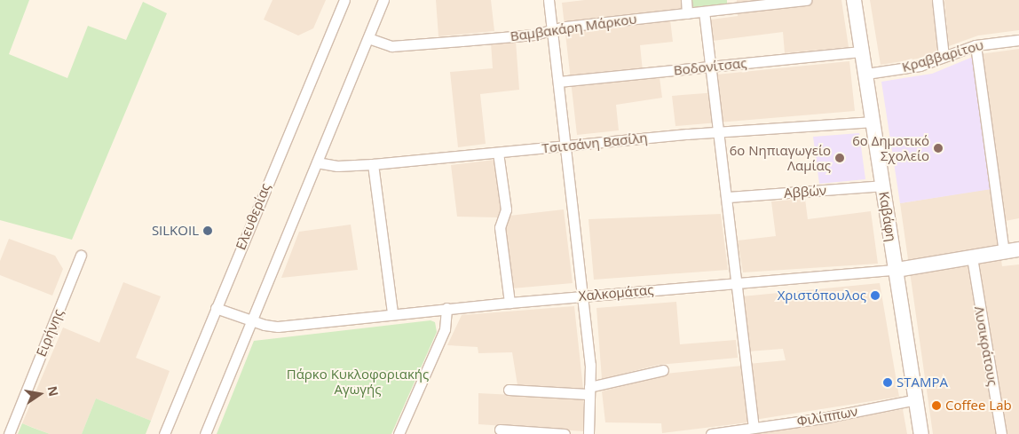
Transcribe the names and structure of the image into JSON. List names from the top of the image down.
{
  "streets": {
    "street": [
      "Βαμβακάρη Μάρκου",
      "Κραββαρίτου",
      "Βοδονίτσας",
      "Τσιτσάνη Βασίλη",
      "Αββών",
      "Ελευθερίας",
      "Καβάφη",
      "Χαλκομάτας",
      "Ειρήνης",
      "Λυσικράτους",
      "Φιλίππων"
    ]
  },
  "crossings": [
    ["Κραββαρίτου", "Καβάφη"],
    ["Βοδονίτσας", "Καβάφη"],
    ["Τσιτσάνη Βασίλη", "Καβάφη"],
    ["Αββών", "Καβάφη"],
    ["Ελευθερίας", "Χαλκομάτας"],
    ["Καβάφη", "Χαλκομάτας"],
    ["Καβάφη", "Φιλίππων"],
    ["Χαλκομάτας", "Λυσικράτους"]
  ],
  "parks": ["Πάρκο Κυκλοφοριακής Αγωγής"],
  "places": [
    "6ο Δημοτικό Σχολείο",
    "6ο Νηπιαγωγείο Λαμίας",
    "SILKOIL",
    "Χριστόπουλος",
    "STAMPA",
    "Coffee Lab"
  ],
  "north": "right"
}
